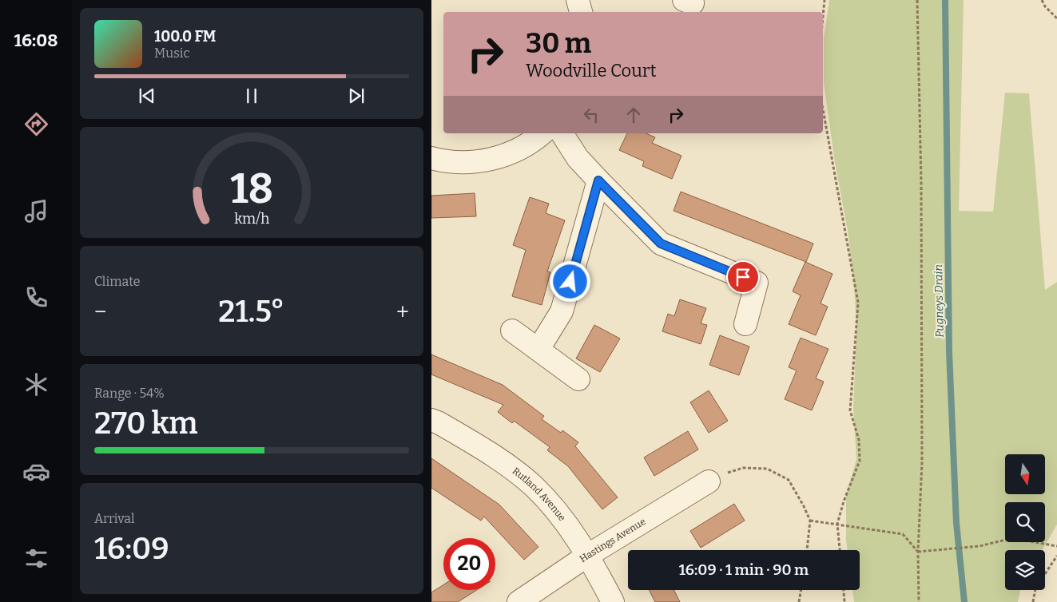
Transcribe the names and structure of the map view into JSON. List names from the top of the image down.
{
  "streets": {
    "street": ["Rutland Avenue", "Hastings Avenue"]
  },
  "crossings": [
    ["Rutland Avenue", "Hastings Avenue"]
  ],
  "water": ["Pugneys Drain"],
  "north": "bottom",
  "page": {
    "tabs": "16:08",
    "turn": ["30 m", "Woodville Court"],
    "song": ["100.0 FM", "Music"],
    "tile": [
      "Climate",
      ["Range · 54%", "270 km"],
      ["Arrival", "16:09"]
    ],
    "heat": ["−", "21.5°", "+"],
    "limit": "20",
    "trip": "16:09 · 1 min · 90 m",
    "gauge": ["18", "km/h"]
  }
}
